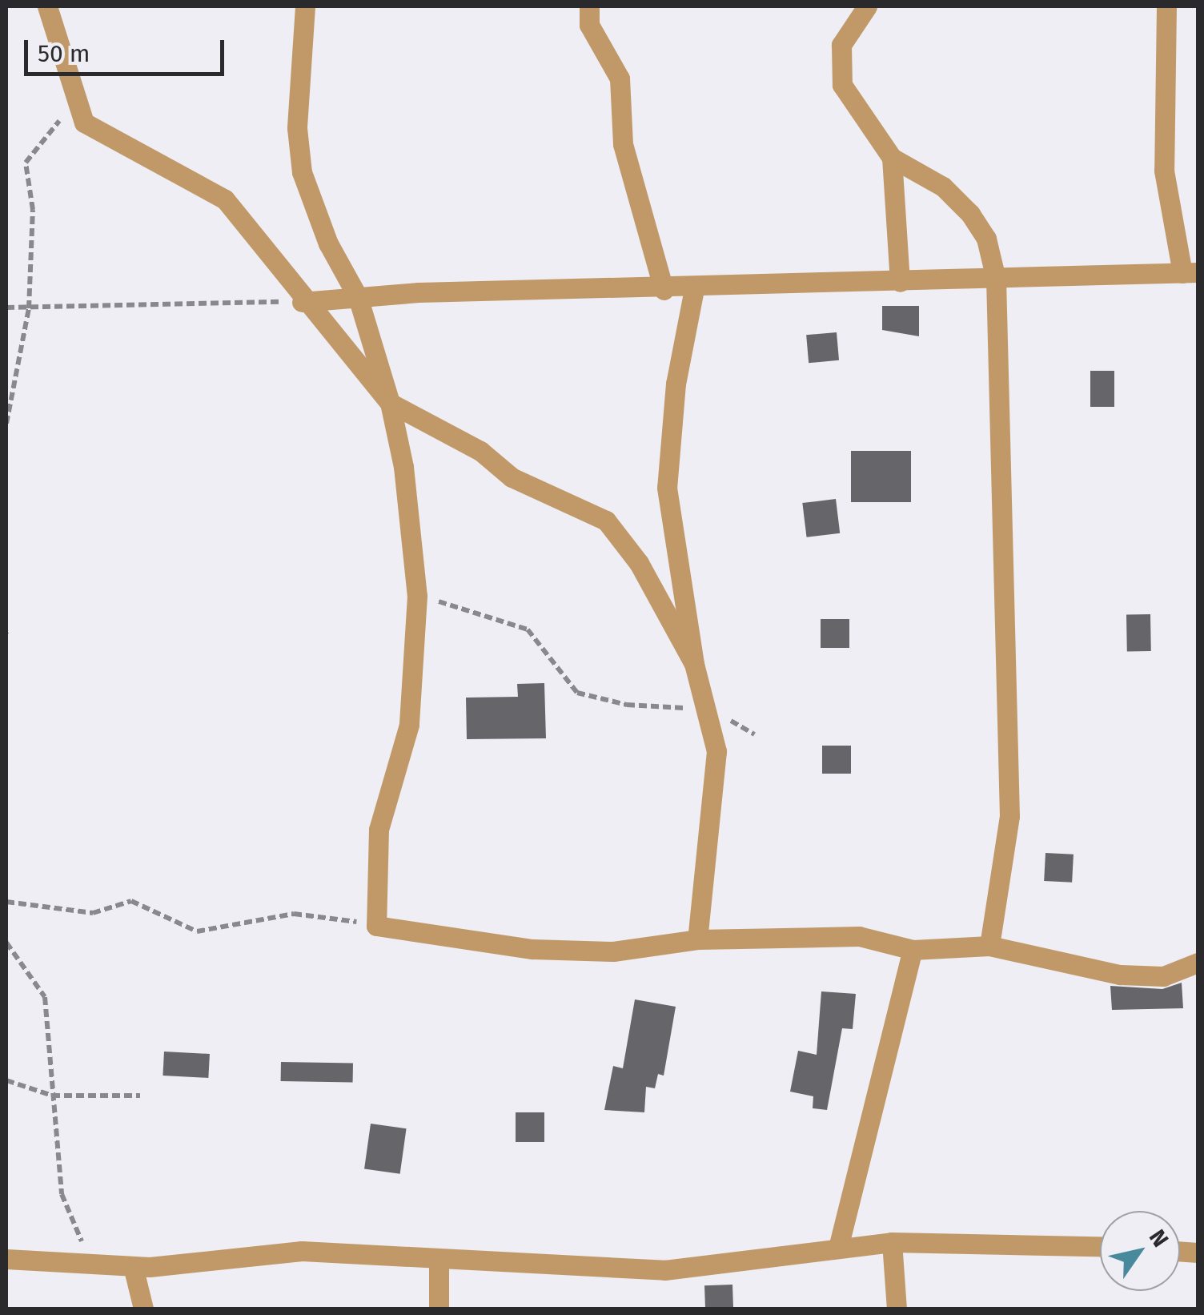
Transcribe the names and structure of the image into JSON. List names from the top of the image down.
{
  "scale_bar": "50 m",
  "north": "top right"
}
